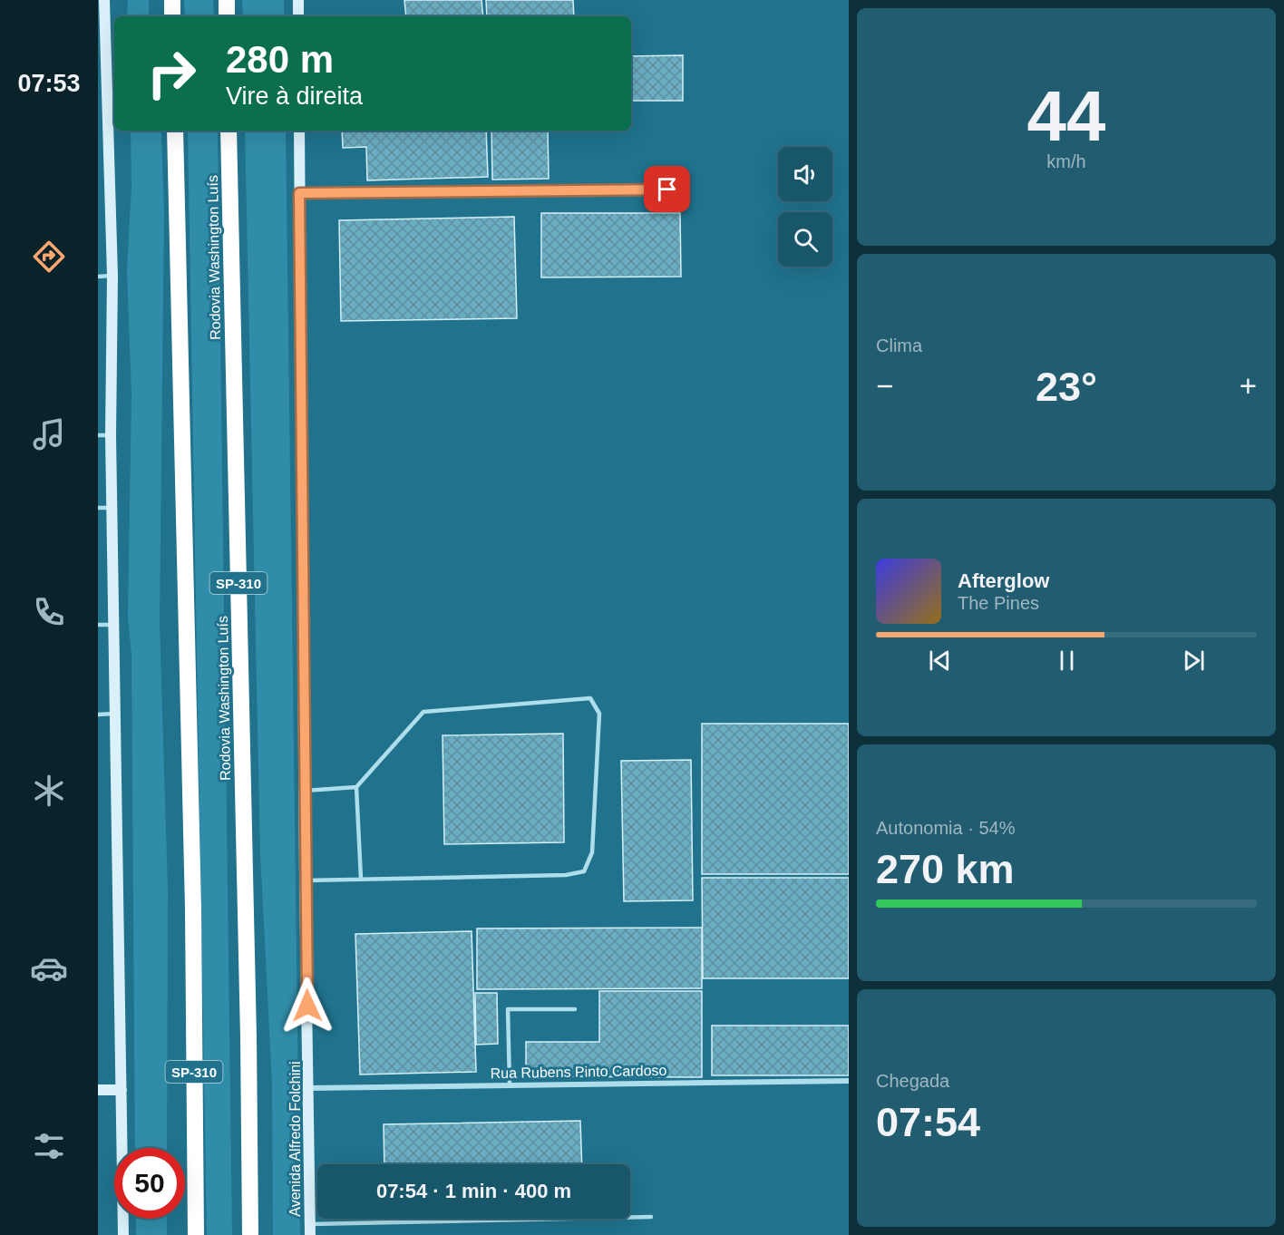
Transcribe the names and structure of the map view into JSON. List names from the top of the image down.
{
  "streets": {
    "highway": ["Rodovia Washington Luís", "SP-310"],
    "main road": ["Avenida Alfredo Folchini"],
    "street": ["Rua Rubens Pinto Cardoso"]
  },
  "crossings": [
    ["Rua Rubens Pinto Cardoso", "Avenida Alfredo Folchini"]
  ],
  "page": {
    "tabs": "07:53",
    "tile": [
      ["44", "km/h"],
      "Clima",
      ["Autonomia · 54%", "270 km"],
      ["Chegada", "07:54"]
    ],
    "turn": ["280 m", "Vire à direita"],
    "heat": ["−", "23°", "+"],
    "song": ["Afterglow", "The Pines"],
    "limit": "50",
    "trip": "07:54 · 1 min · 400 m"
  }
}
